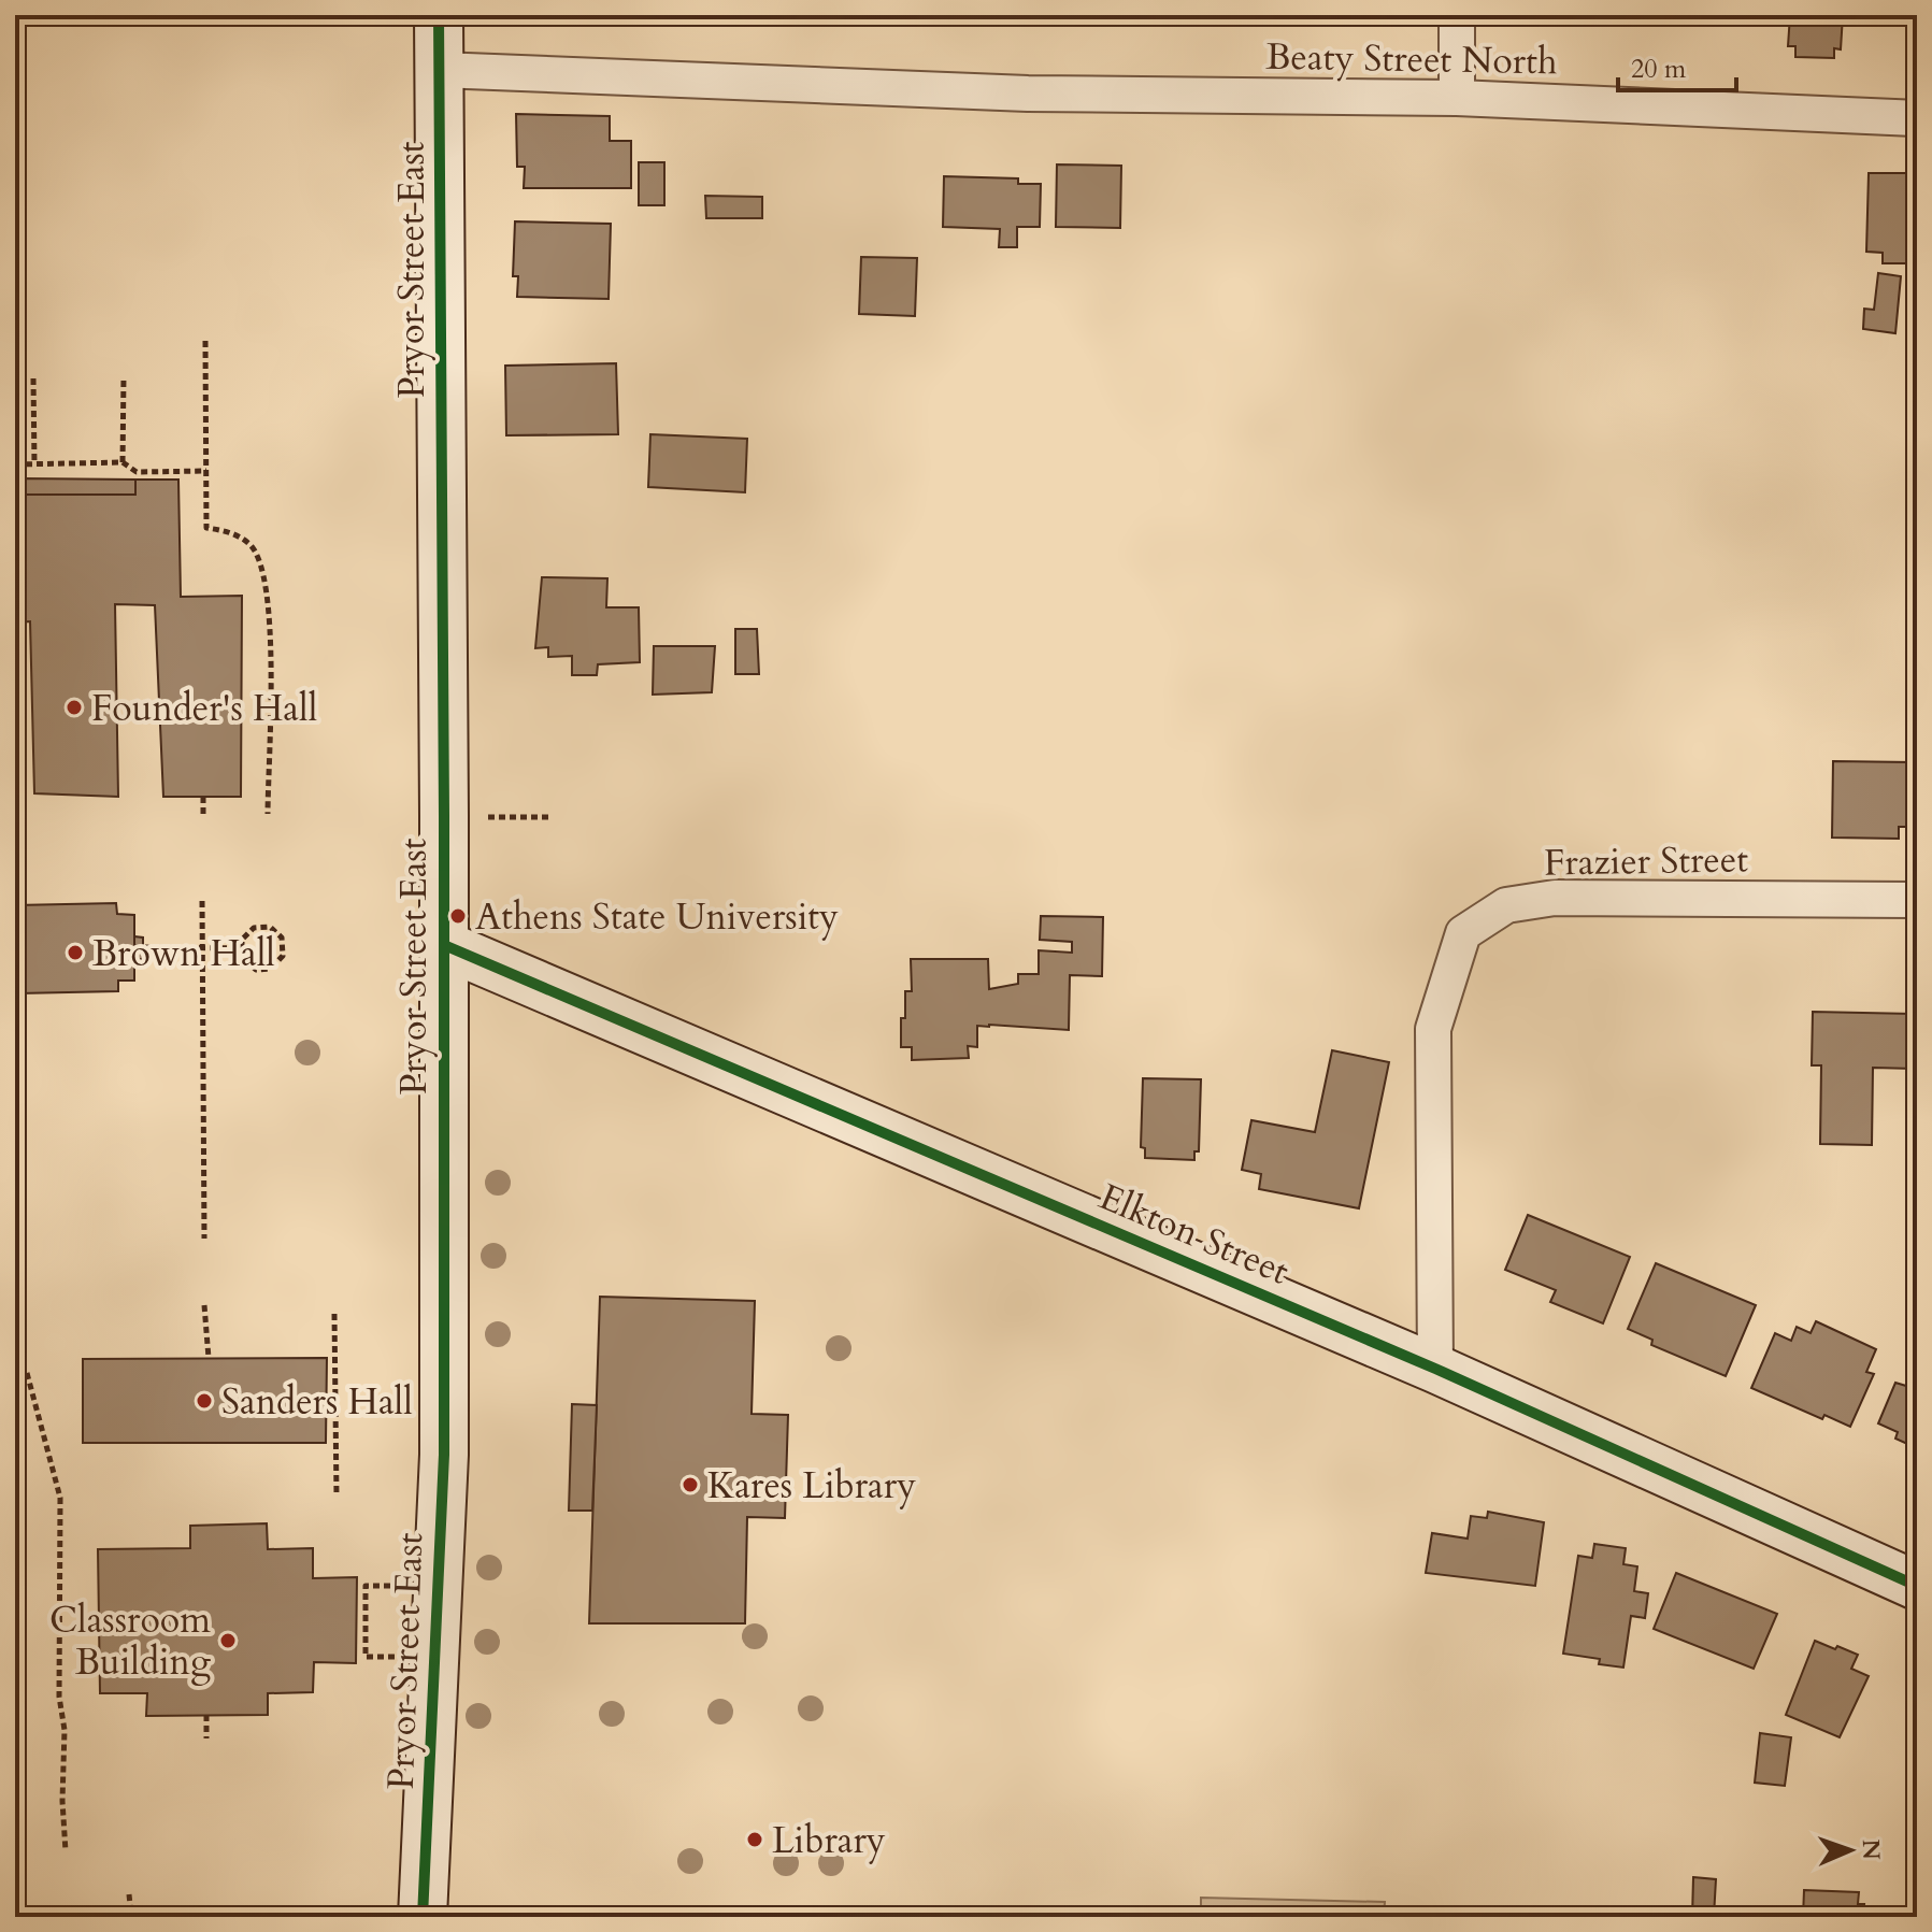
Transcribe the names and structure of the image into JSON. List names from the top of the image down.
{
  "streets": {
    "street": [
      "Beaty Street North",
      "Pryor Street East",
      "Frazier Street",
      "Elkton Street"
    ]
  },
  "crossings": [
    ["Beaty Street North", "Pryor Street East"],
    ["Pryor Street East", "Elkton Street"],
    ["Frazier Street", "Elkton Street"]
  ],
  "places": [
    "Founder's Hall",
    "Athens State University",
    "Brown Hall",
    "Sanders Hall",
    "Kares Library",
    "Classroom Building",
    "Library"
  ],
  "scale_bar": "20 m",
  "north": "right"
}
